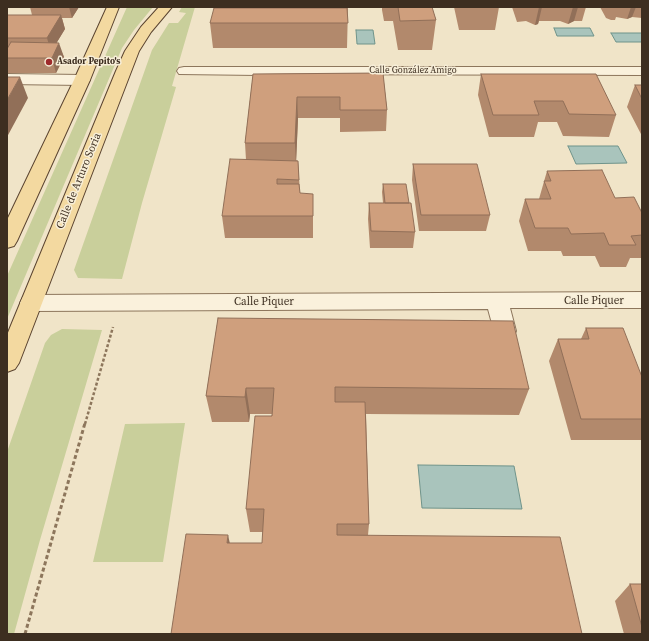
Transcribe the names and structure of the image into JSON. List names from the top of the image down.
{
  "streets": {
    "main road": ["Calle de Arturo Soria"],
    "street": ["Calle González Amigo", "Calle Piquer"]
  },
  "crossings": [
    ["Calle de Arturo Soria", "Calle Piquer"]
  ],
  "places": ["Asador Pepito's"]
}
